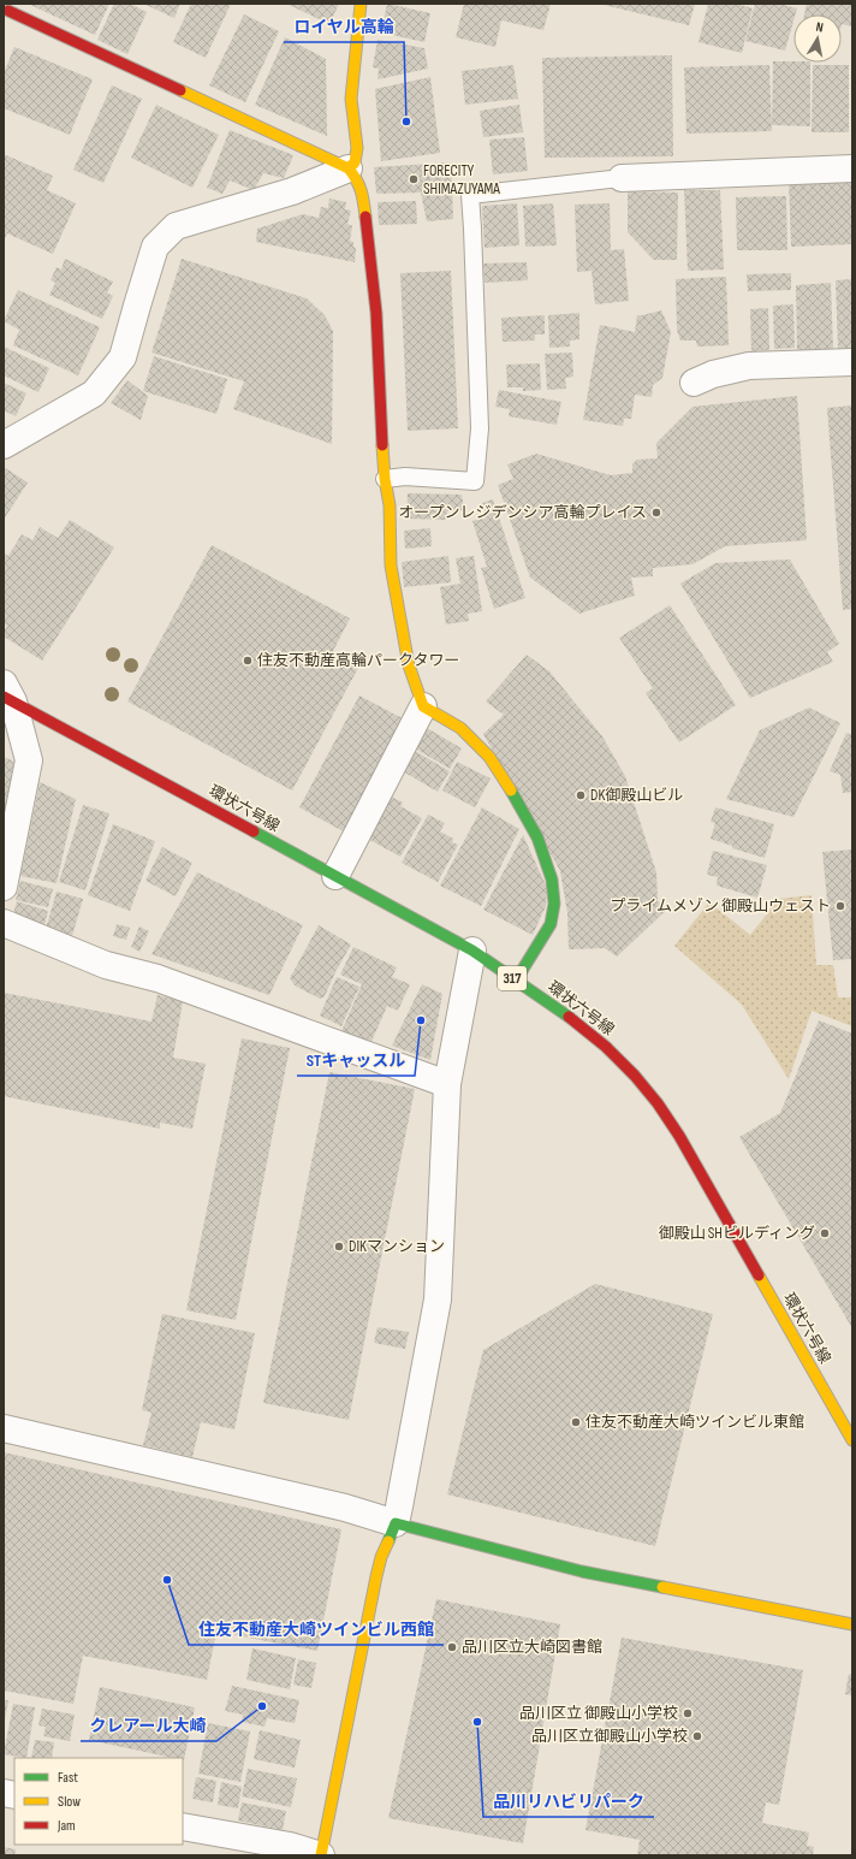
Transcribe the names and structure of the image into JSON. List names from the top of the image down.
{
  "streets": {
    "street": ["環状六号線", "317"]
  },
  "places": [
    "ロイヤル高輪",
    "FORECITY SHIMAZUYAMA",
    "オープンレジデンシア高輪プレイス",
    "住友不動産高輪パークタワー",
    "DK御殿山ビル",
    "プライムメゾン 御殿山ウェスト",
    "STキャッスル",
    "御殿山 SHビルディング",
    "DIKマンション",
    "住友不動産大崎ツインビル東館",
    "住友不動産大崎ツインビル西館",
    "品川区立大崎図書館",
    "クレアール大崎",
    "品川区立 御殿山小学校",
    "品川リハビリパーク",
    "品川区立御殿山小学校"
  ],
  "legend": ["Fast", "Slow", "Jam"],
  "north": "top"
}
